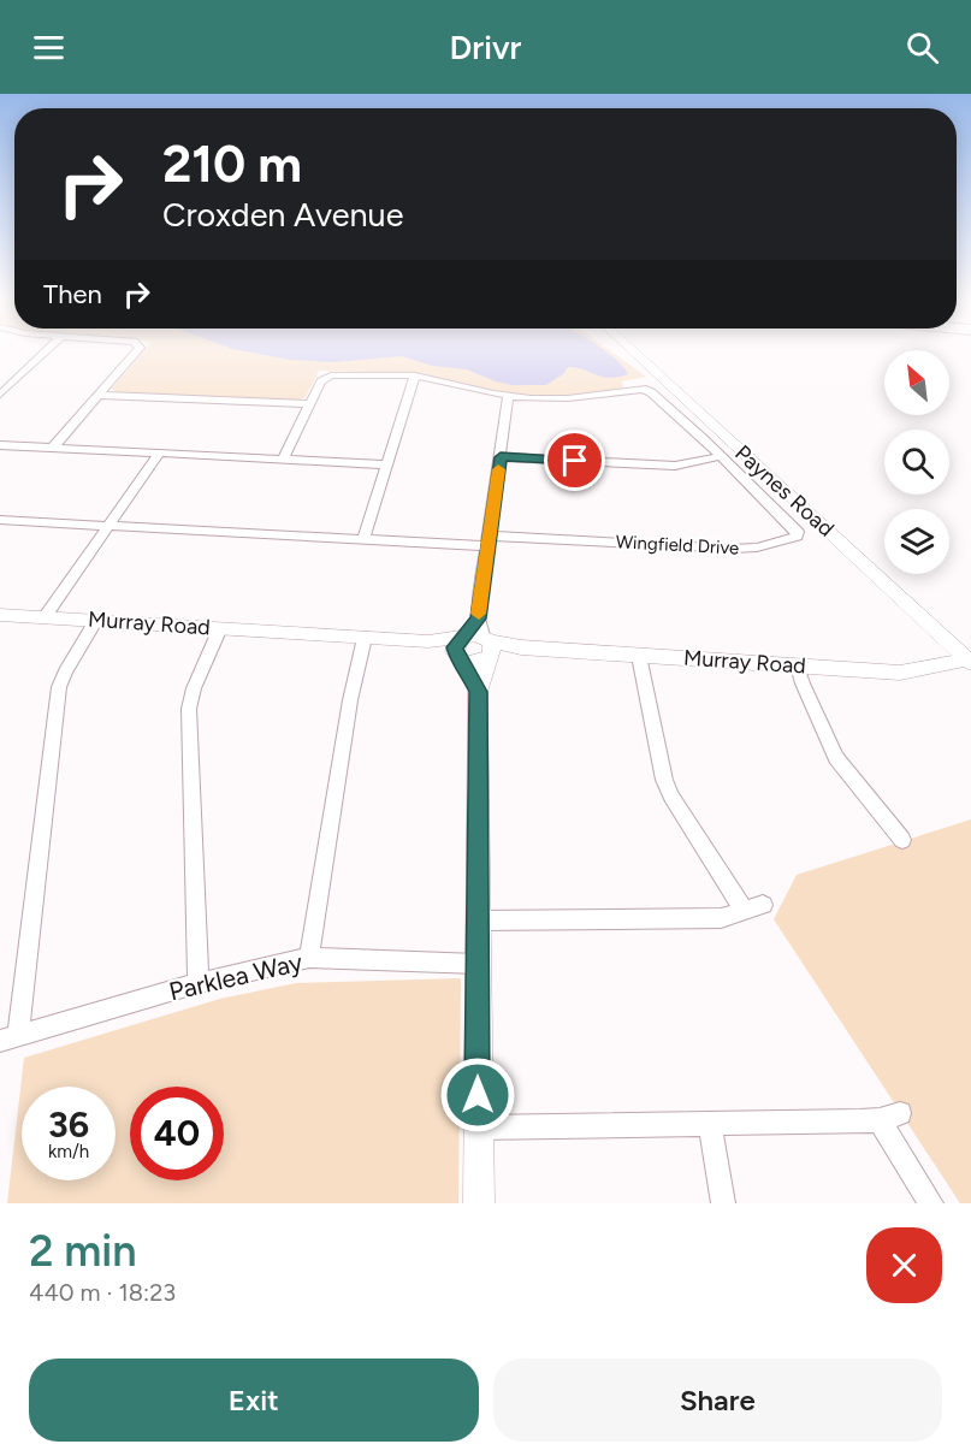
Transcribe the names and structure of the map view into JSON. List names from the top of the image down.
{
  "streets": {
    "street": [
      "Paynes Road",
      "Wingfield Drive",
      "Murray Road",
      "Parklea Way"
    ]
  },
  "crossings": [
    ["Paynes Road", "Murray Road"]
  ],
  "north": "top left",
  "page": {
    "header": "Drivr",
    "turn": ["210 m", "Croxden Avenue"],
    "then": "Then",
    "speed": "36 km/h",
    "limit": "40",
    "heading": ["2 min", "440 m · 18:23"],
    "buttons": ["Exit", "Share"]
  }
}
